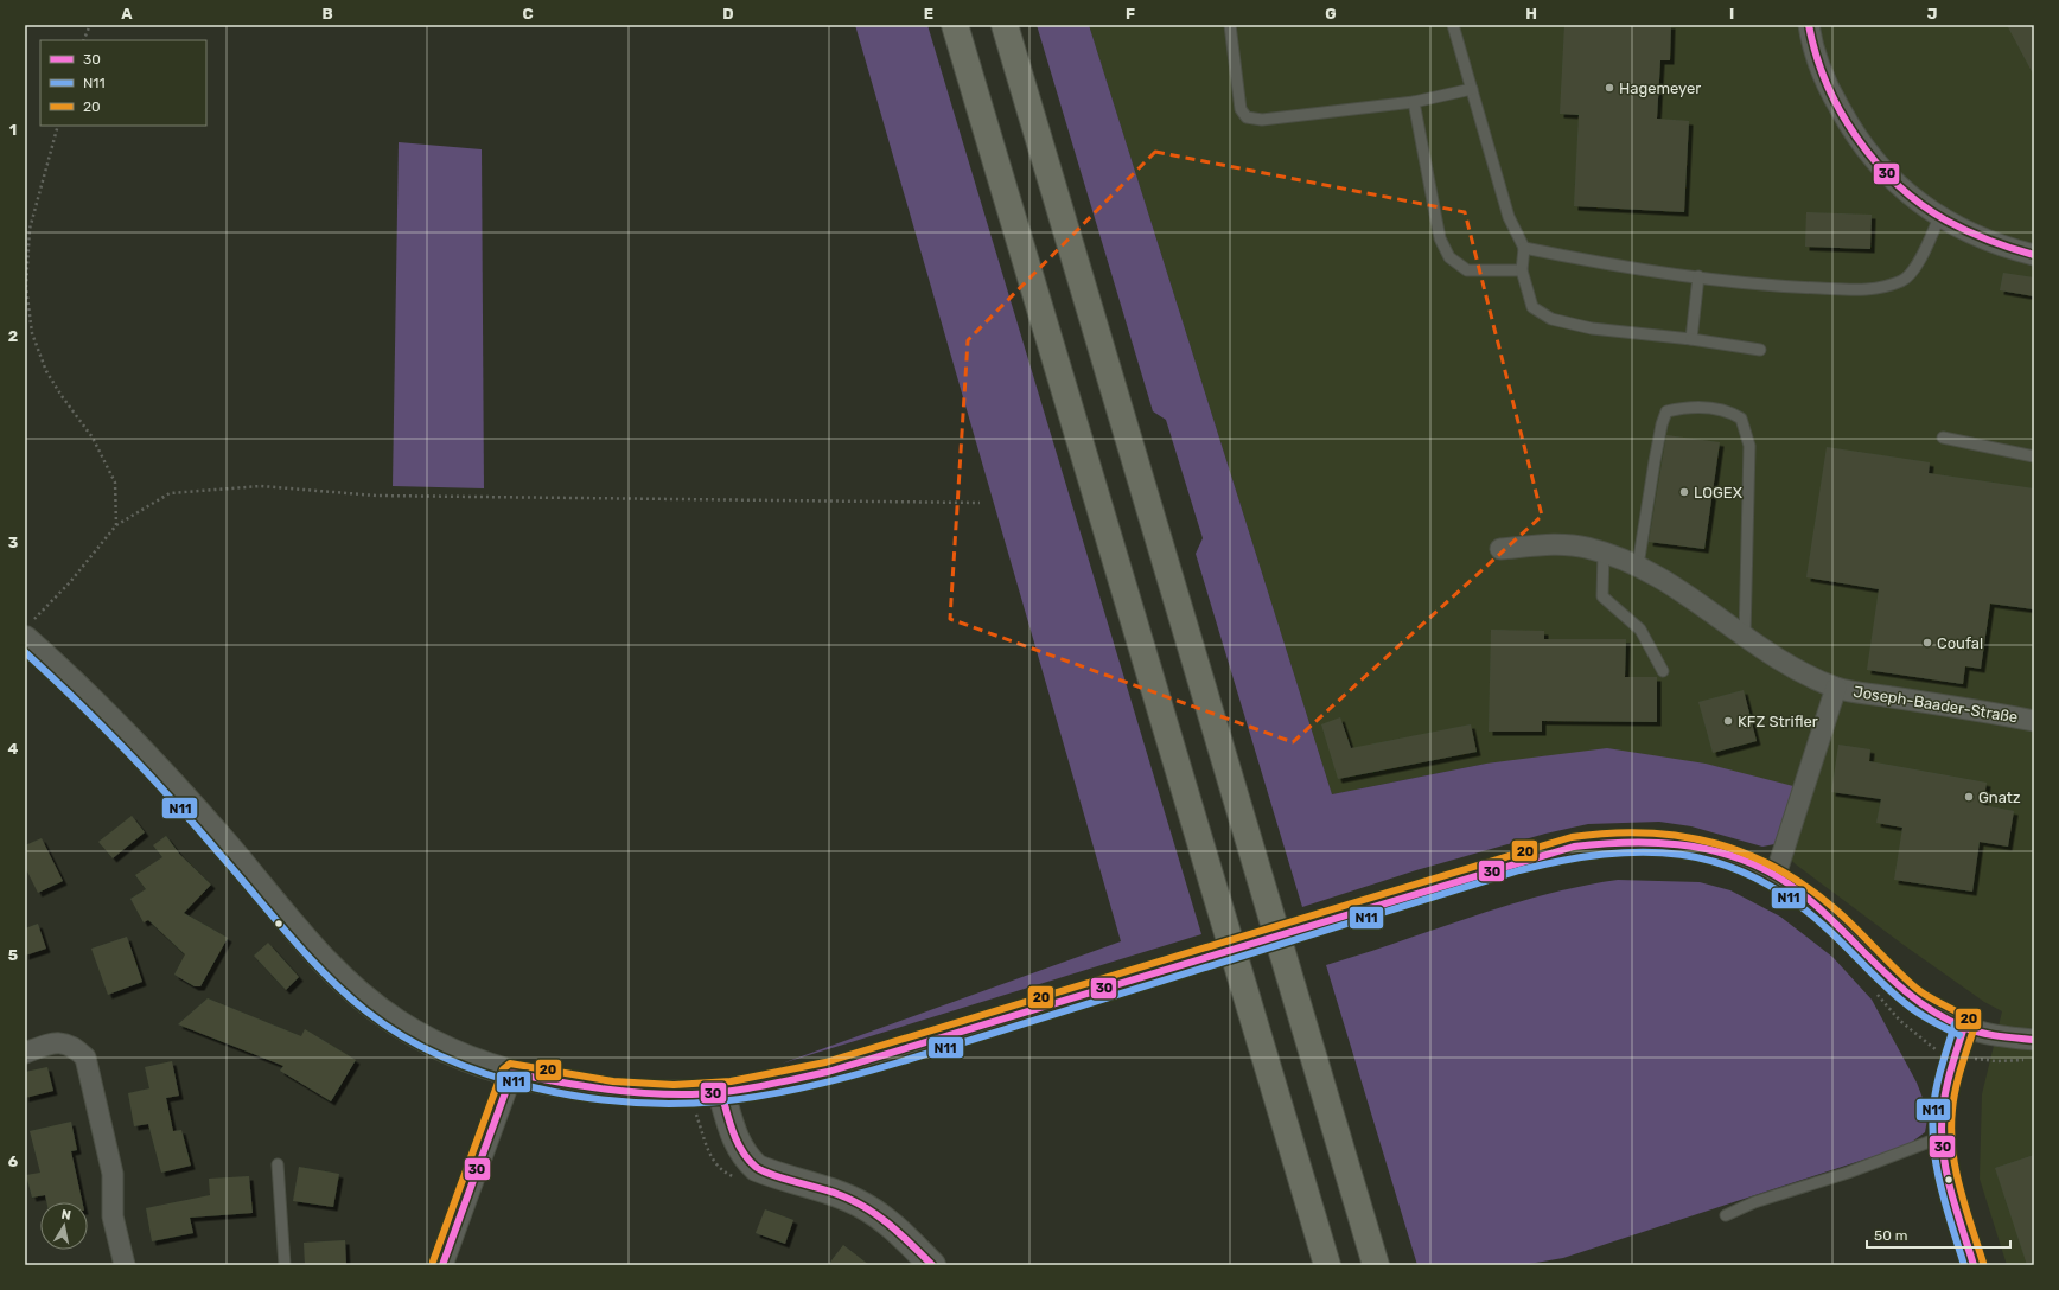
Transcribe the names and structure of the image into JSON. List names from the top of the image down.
{
  "streets": {
    "street": ["Joseph-Baader-Straße"]
  },
  "places": [
    "Hagemeyer",
    "LOGEX",
    "Coufal",
    "KFZ Strifler",
    "Gnatz"
  ],
  "lines": ["transit line 30", "transit line N11", "transit line 20"],
  "legend": ["30", "N11", "20"],
  "scale_bar": "50 m",
  "north": "top",
  "grid": {
    "columns": [
      "A",
      "B",
      "C",
      "D",
      "E",
      "F",
      "G",
      "H",
      "I",
      "J"
    ],
    "rows": [
      "1",
      "2",
      "3",
      "4",
      "5",
      "6"
    ]
  }
}
